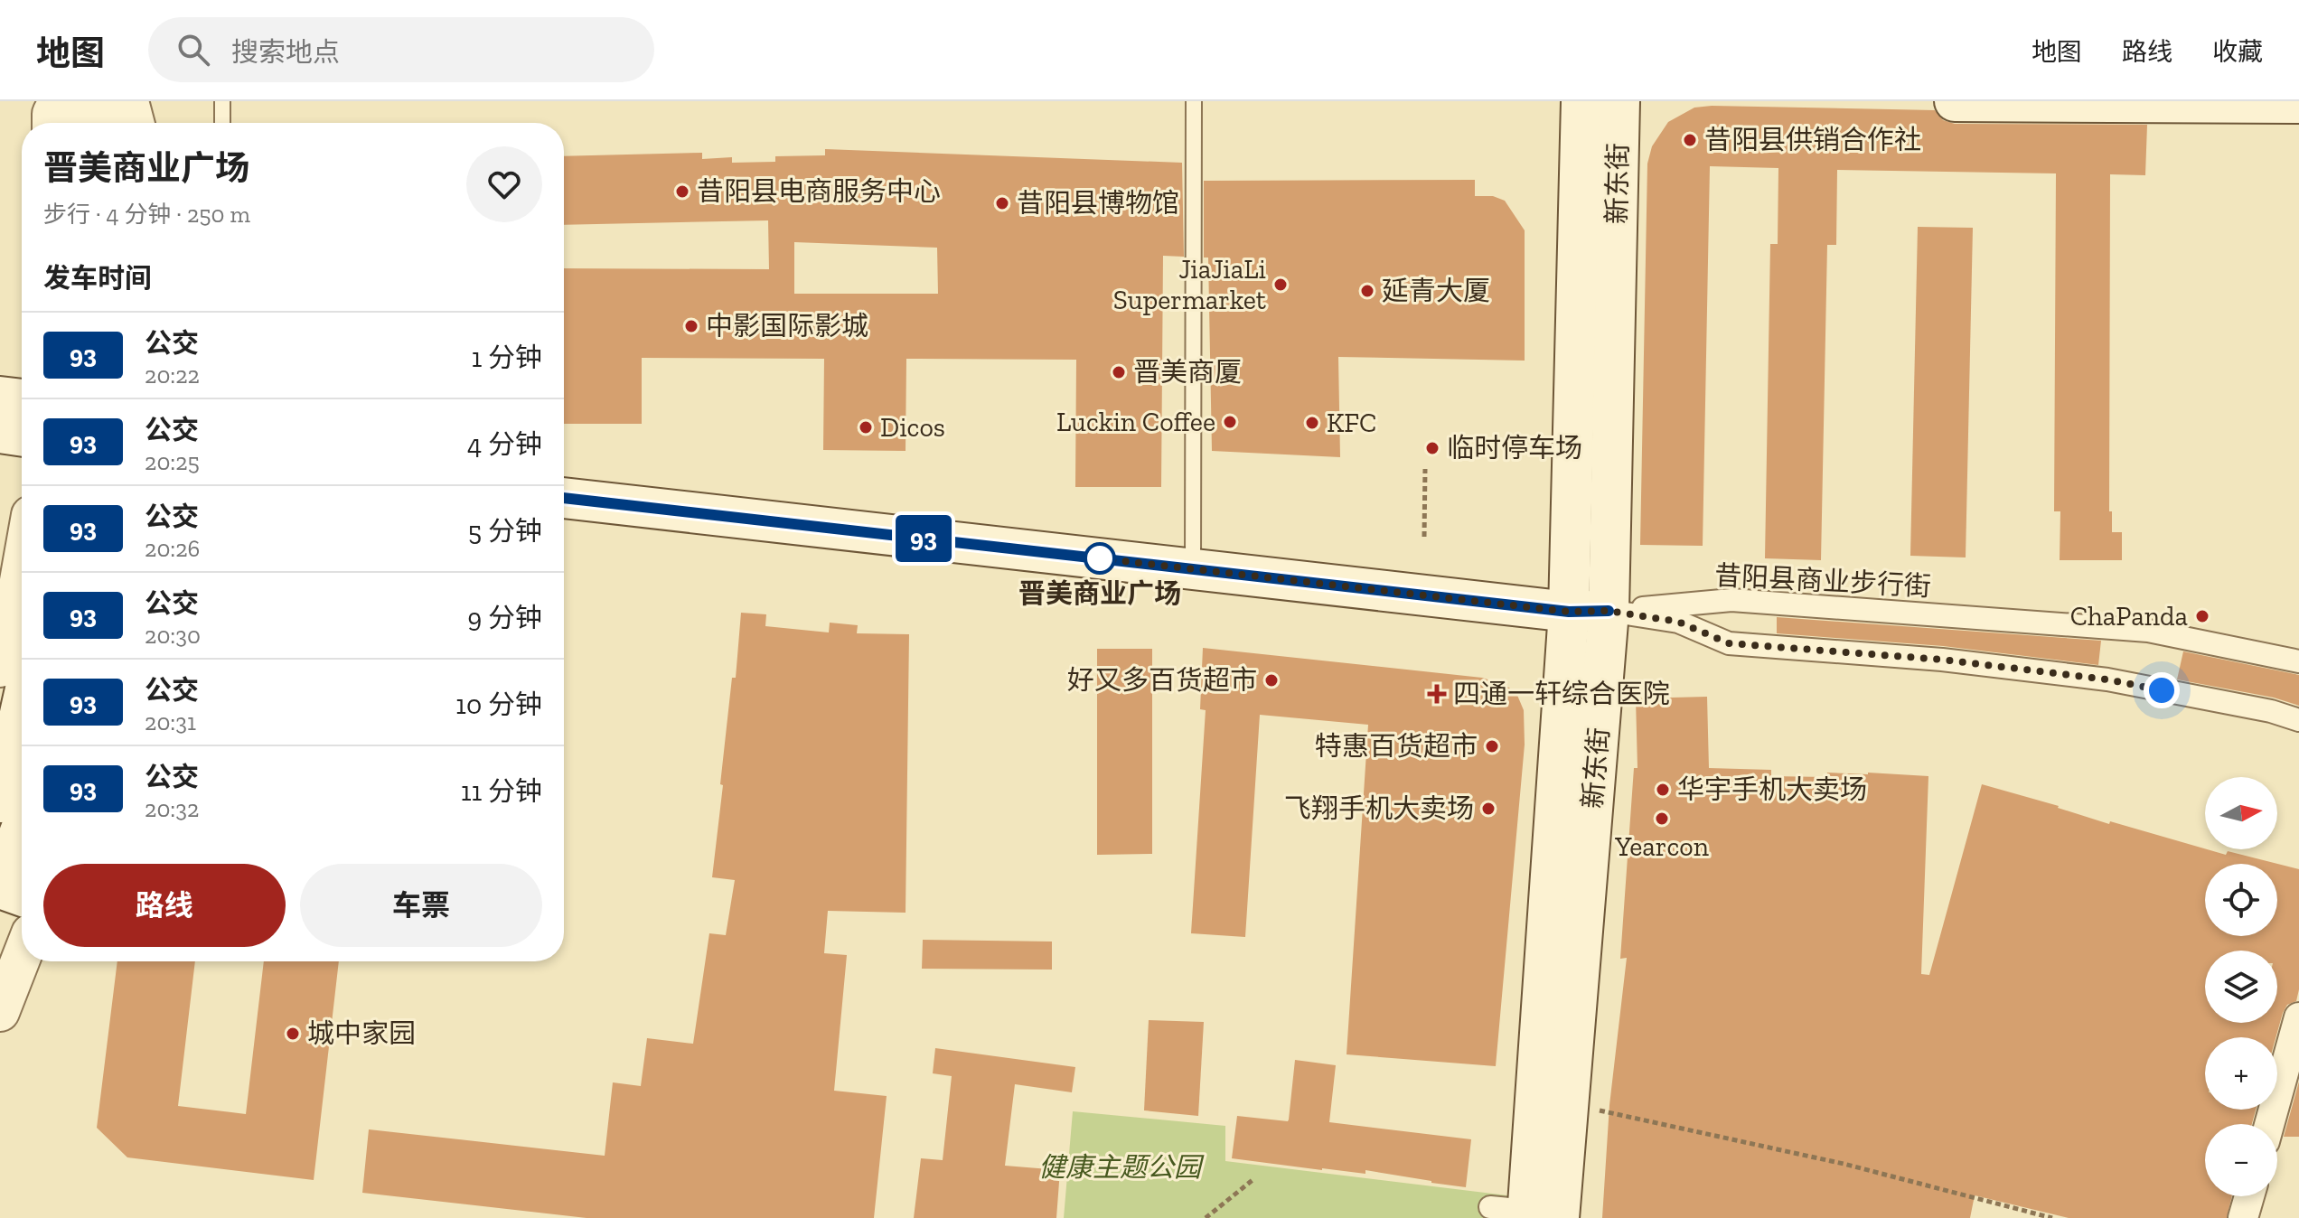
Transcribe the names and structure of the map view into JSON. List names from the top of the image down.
{
  "streets": {
    "main road": ["新东街"],
    "street": ["昔阳县商业步行街"]
  },
  "crossings": [
    ["新东街", "昔阳县商业步行街"]
  ],
  "parks": ["健康主题公园"],
  "places": {
    "other": [
      "昔阳县供销合作社",
      "昔阳县电商服务中心",
      "昔阳县博物馆",
      "JiaJiaLi Supermarket",
      "延青大厦",
      "中影国际影城",
      "晋美商厦",
      "Luckin Coffee",
      "KFC",
      "Dicos",
      "临时停车场",
      "晋美商业广场",
      "ChaPanda",
      "好又多百货超市",
      "特惠百货超市",
      "华宇手机大卖场",
      "飞翔手机大卖场",
      "Yearcon",
      "城中家园"
    ],
    "health": ["四通一轩综合医院"]
  },
  "lines": ["bus line 93"],
  "north": "right",
  "page": {
    "header": "地图",
    "search": "搜索地点",
    "nav": ["地图", "路线", "收藏"],
    "on_map": "93",
    "heading": [
      ["晋美商业广场", "步行 · 4 分钟 · 250 m"],
      "发车时间"
    ],
    "list": [
      {
        "mark": "93",
        "name": "公交",
        "note": "20:22",
        "value": "1 分钟"
      },
      {
        "mark": "93",
        "name": "公交",
        "note": "20:25",
        "value": "4 分钟"
      },
      {
        "mark": "93",
        "name": "公交",
        "note": "20:26",
        "value": "5 分钟"
      },
      {
        "mark": "93",
        "name": "公交",
        "note": "20:30",
        "value": "9 分钟"
      },
      {
        "mark": "93",
        "name": "公交",
        "note": "20:31",
        "value": "10 分钟"
      },
      {
        "mark": "93",
        "name": "公交",
        "note": "20:32",
        "value": "11 分钟"
      }
    ],
    "map_buttons": ["+", "−"],
    "buttons": ["路线", "车票"]
  }
}
